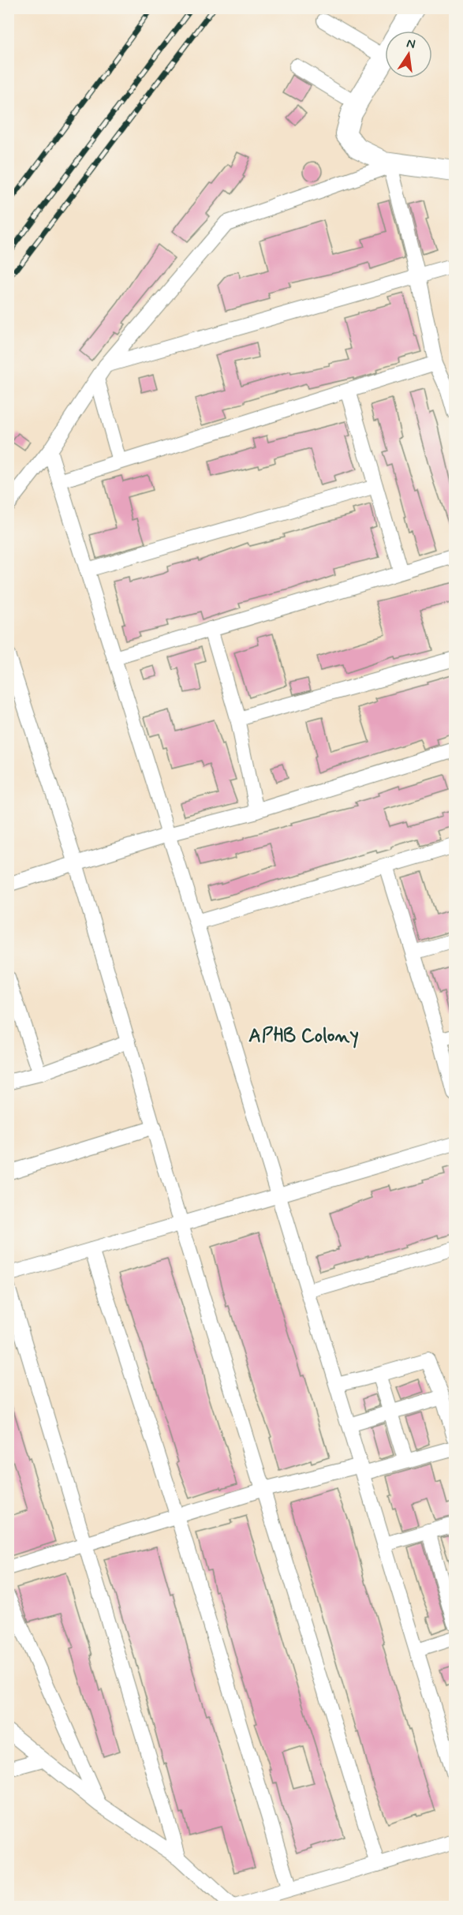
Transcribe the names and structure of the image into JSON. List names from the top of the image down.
{
  "districts": ["APHB Colony"],
  "north": "top"
}
